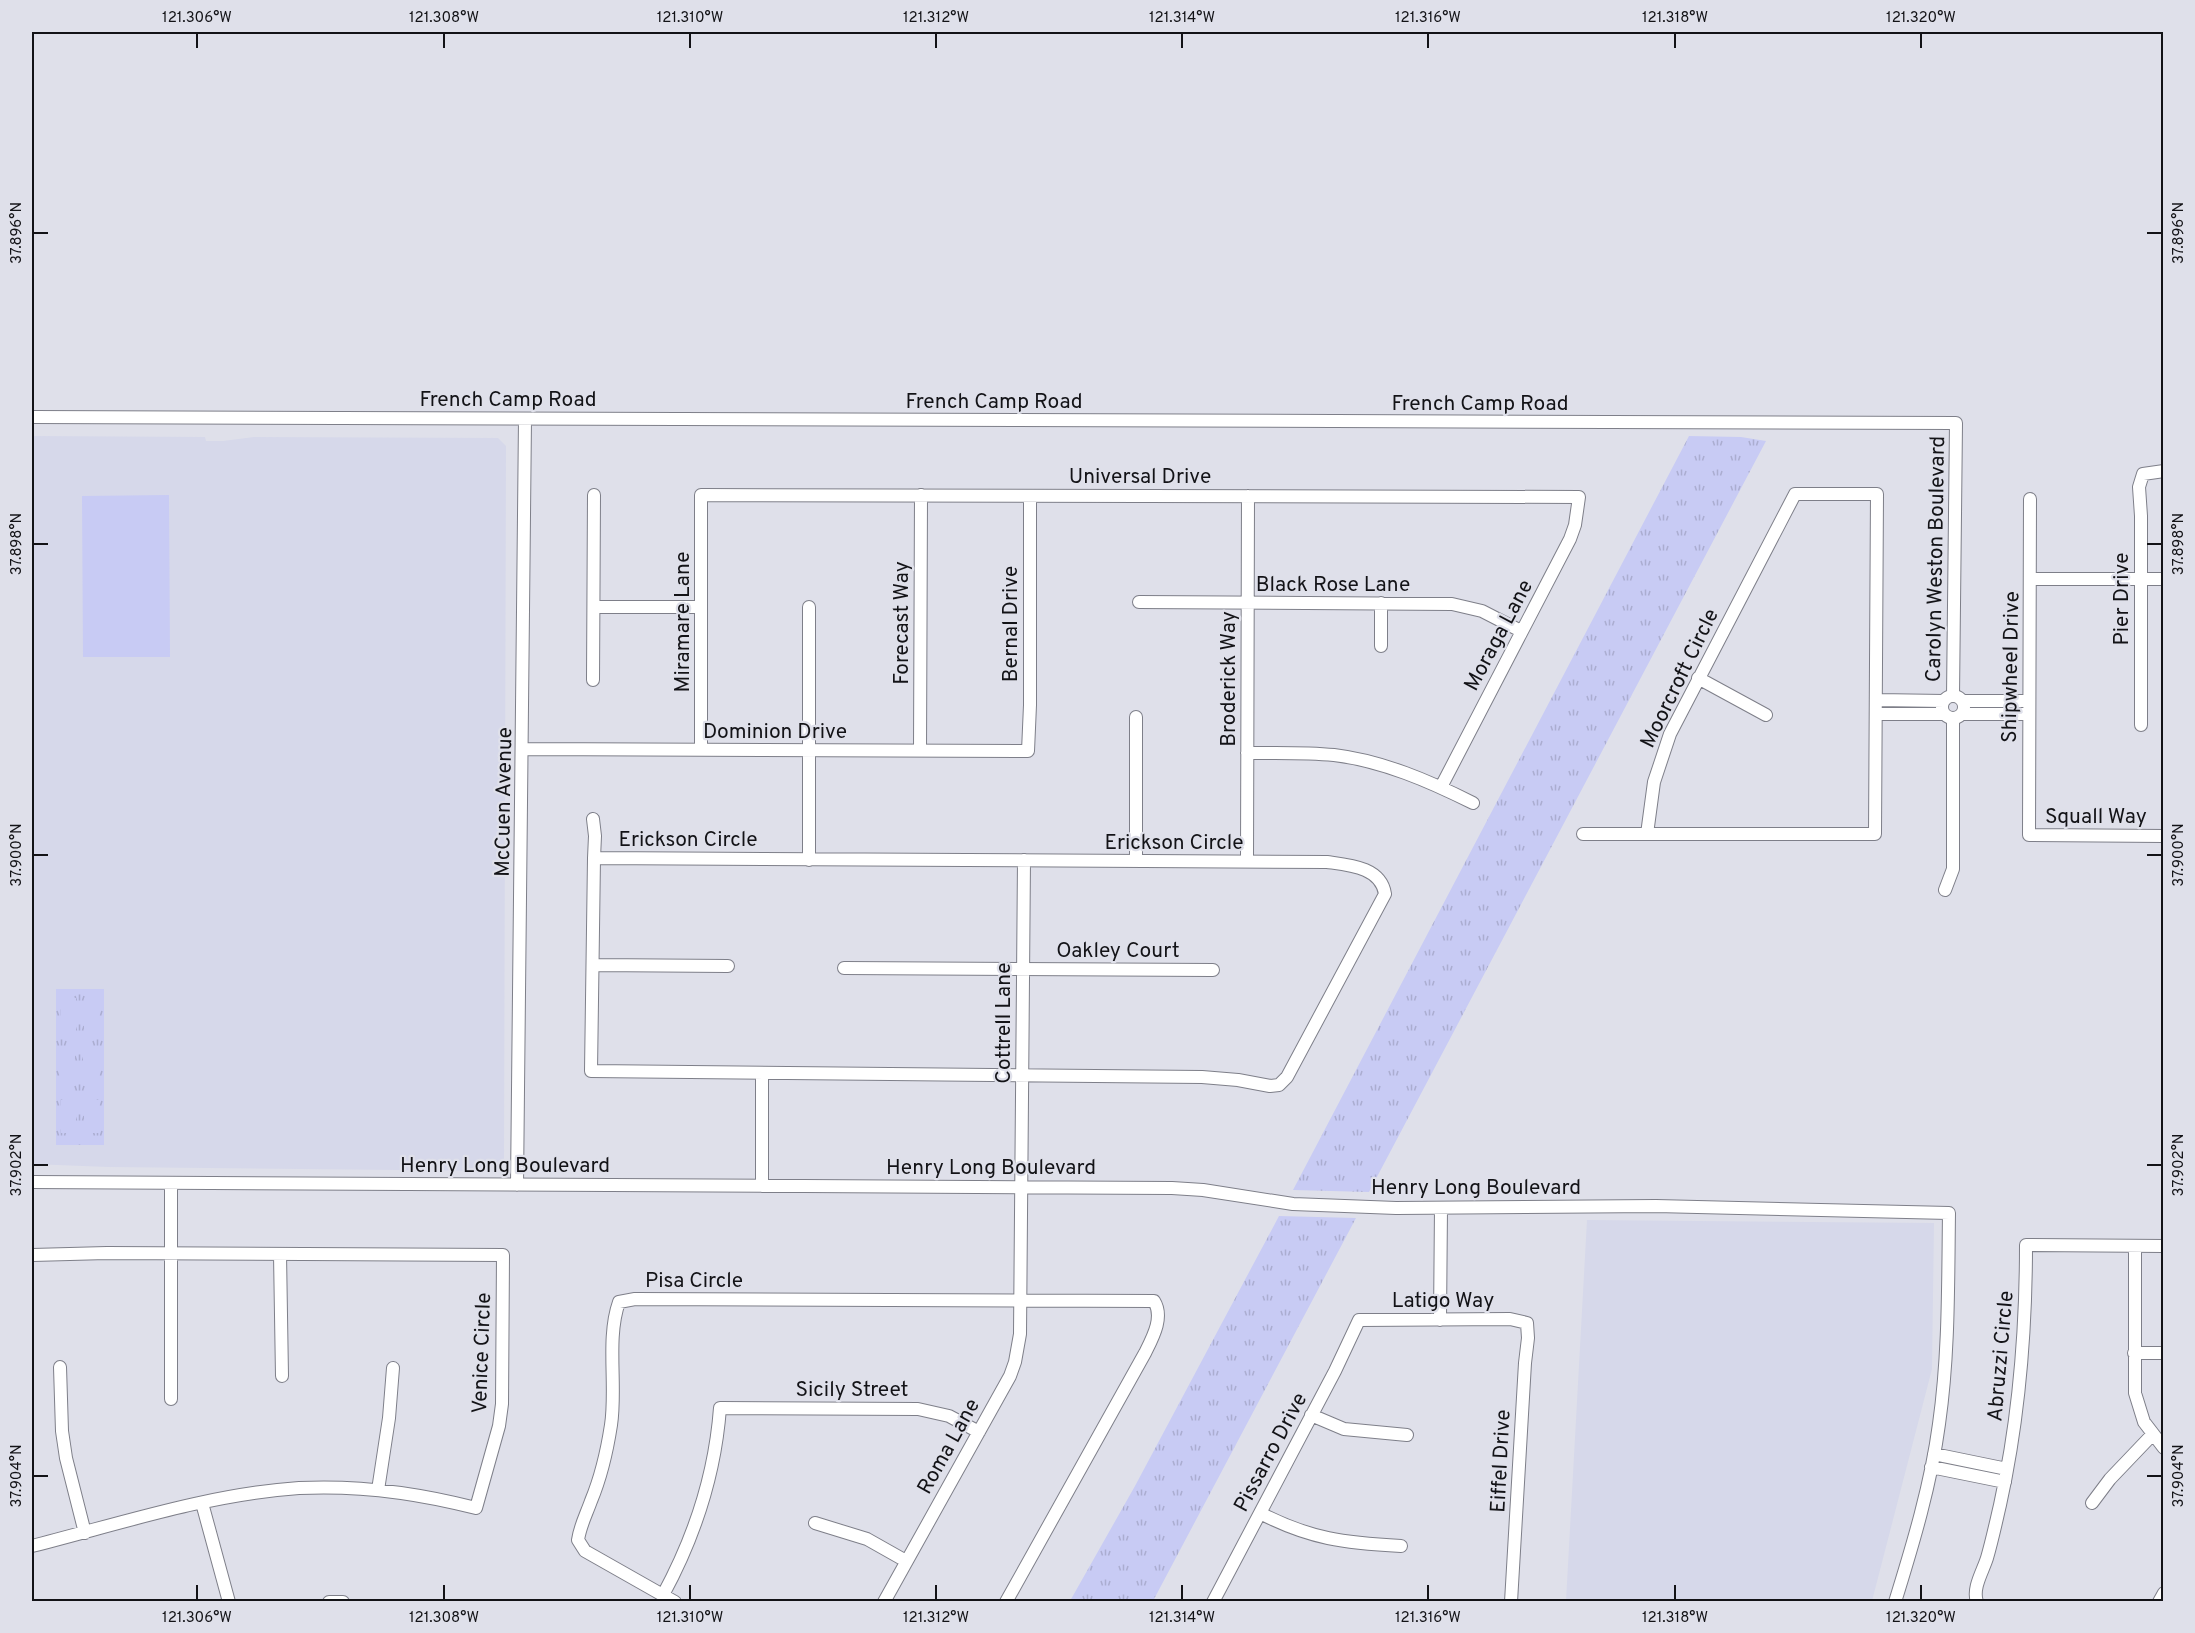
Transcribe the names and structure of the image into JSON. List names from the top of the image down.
{
  "streets": {
    "street": [
      "French Camp Road",
      "Universal Drive",
      "Carolyn Weston Boulevard",
      "Black Rose Lane",
      "Pier Drive",
      "Miramare Lane",
      "Forecast Way",
      "Bernal Drive",
      "Moraga Lane",
      "Shipwheel Drive",
      "Moorcroft Circle",
      "Broderick Way",
      "Dominion Drive",
      "McCuen Avenue",
      "Squall Way",
      "Erickson Circle",
      "Oakley Court",
      "Cottrell Lane",
      "Henry Long Boulevard",
      "Pisa Circle",
      "Latigo Way",
      "Venice Circle",
      "Abruzzi Circle",
      "Sicily Street",
      "Roma Lane",
      "Pissarro Drive",
      "Eiffel Drive"
    ]
  },
  "crossings": [
    ["French Camp Road", "Carolyn Weston Boulevard"],
    ["French Camp Road", "McCuen Avenue"],
    ["Universal Drive", "Miramare Lane"],
    ["Universal Drive", "Forecast Way"],
    ["Universal Drive", "Bernal Drive"],
    ["Universal Drive", "Moraga Lane"],
    ["Universal Drive", "Broderick Way"],
    ["Black Rose Lane", "Moraga Lane"],
    ["Black Rose Lane", "Broderick Way"],
    ["Miramare Lane", "Dominion Drive"],
    ["Forecast Way", "Dominion Drive"],
    ["Bernal Drive", "Dominion Drive"],
    ["Shipwheel Drive", "Squall Way"],
    ["Broderick Way", "Erickson Circle"],
    ["Dominion Drive", "McCuen Avenue"],
    ["McCuen Avenue", "Henry Long Boulevard"],
    ["Erickson Circle", "Cottrell Lane"],
    ["Oakley Court", "Cottrell Lane"],
    ["Cottrell Lane", "Henry Long Boulevard"],
    ["Pisa Circle", "Sicily Street"],
    ["Pisa Circle", "Roma Lane"],
    ["Latigo Way", "Pissarro Drive"],
    ["Latigo Way", "Eiffel Drive"],
    ["Sicily Street", "Roma Lane"]
  ],
  "coordinates": [
    "121.306°W",
    "121.308°W",
    "121.310°W",
    "121.312°W",
    "121.314°W",
    "121.316°W",
    "121.318°W",
    "121.320°W",
    "37.896°N",
    "37.898°N",
    "37.900°N",
    "37.902°N",
    "37.904°N"
  ]
}
